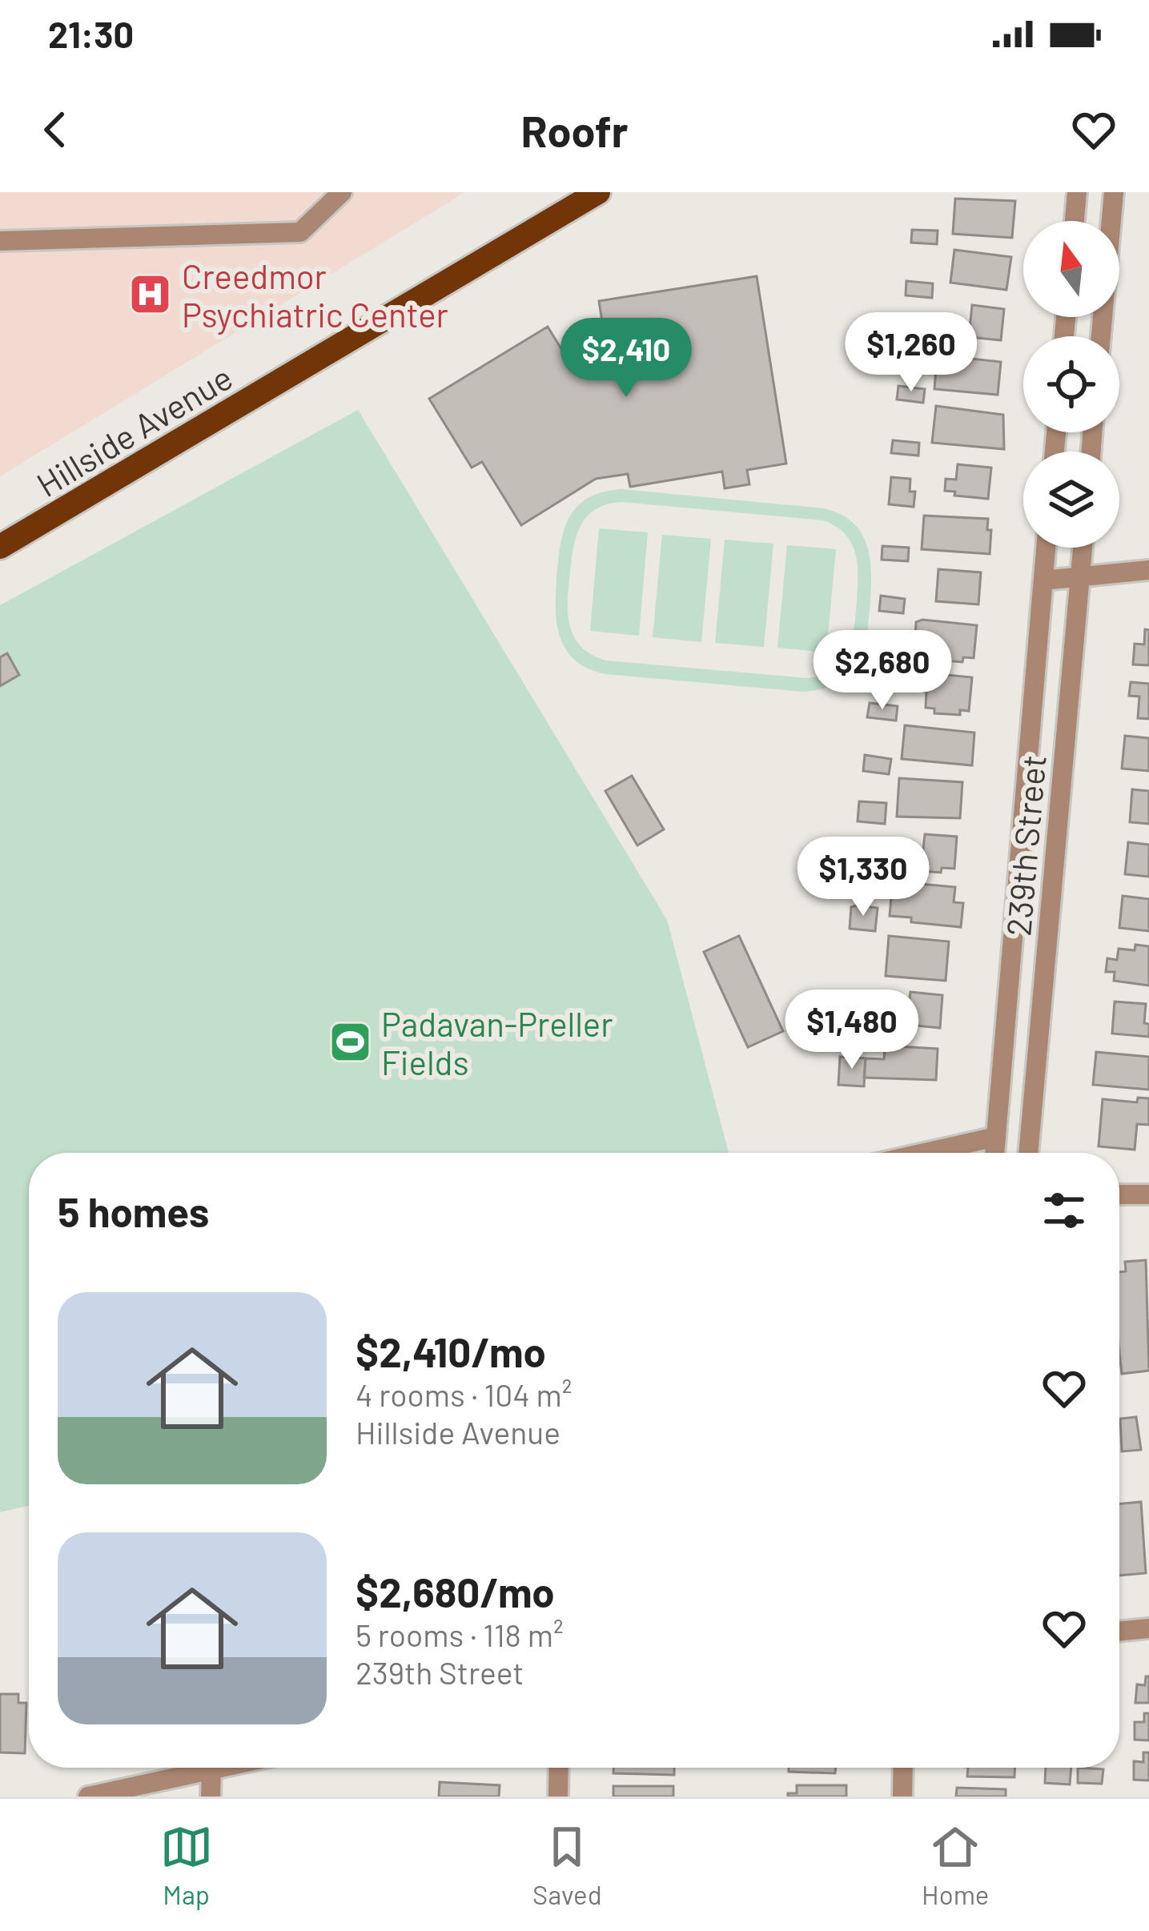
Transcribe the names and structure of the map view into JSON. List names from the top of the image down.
{
  "streets": {
    "main road": ["Hillside Avenue"],
    "street": ["239th Street"]
  },
  "places": {
    "hospital": ["Creedmor Psychiatric Center"],
    "sports": ["Padavan-Preller Fields"]
  },
  "north": "top",
  "page": {
    "status": "21:30",
    "header": "Roofr",
    "price": [
      "$1,260",
      "$2,410",
      "$2,680",
      "$1,330",
      "$1,480"
    ],
    "heading": "5 homes",
    "list": [
      {
        "name": "$2,410/mo",
        "note": "4 rooms · 104 m² · Hillside Avenue"
      },
      {
        "name": "$2,680/mo",
        "note": "5 rooms · 118 m² · 239th Street"
      }
    ],
    "tabs": ["Map", "Saved", "Home"]
  }
}
